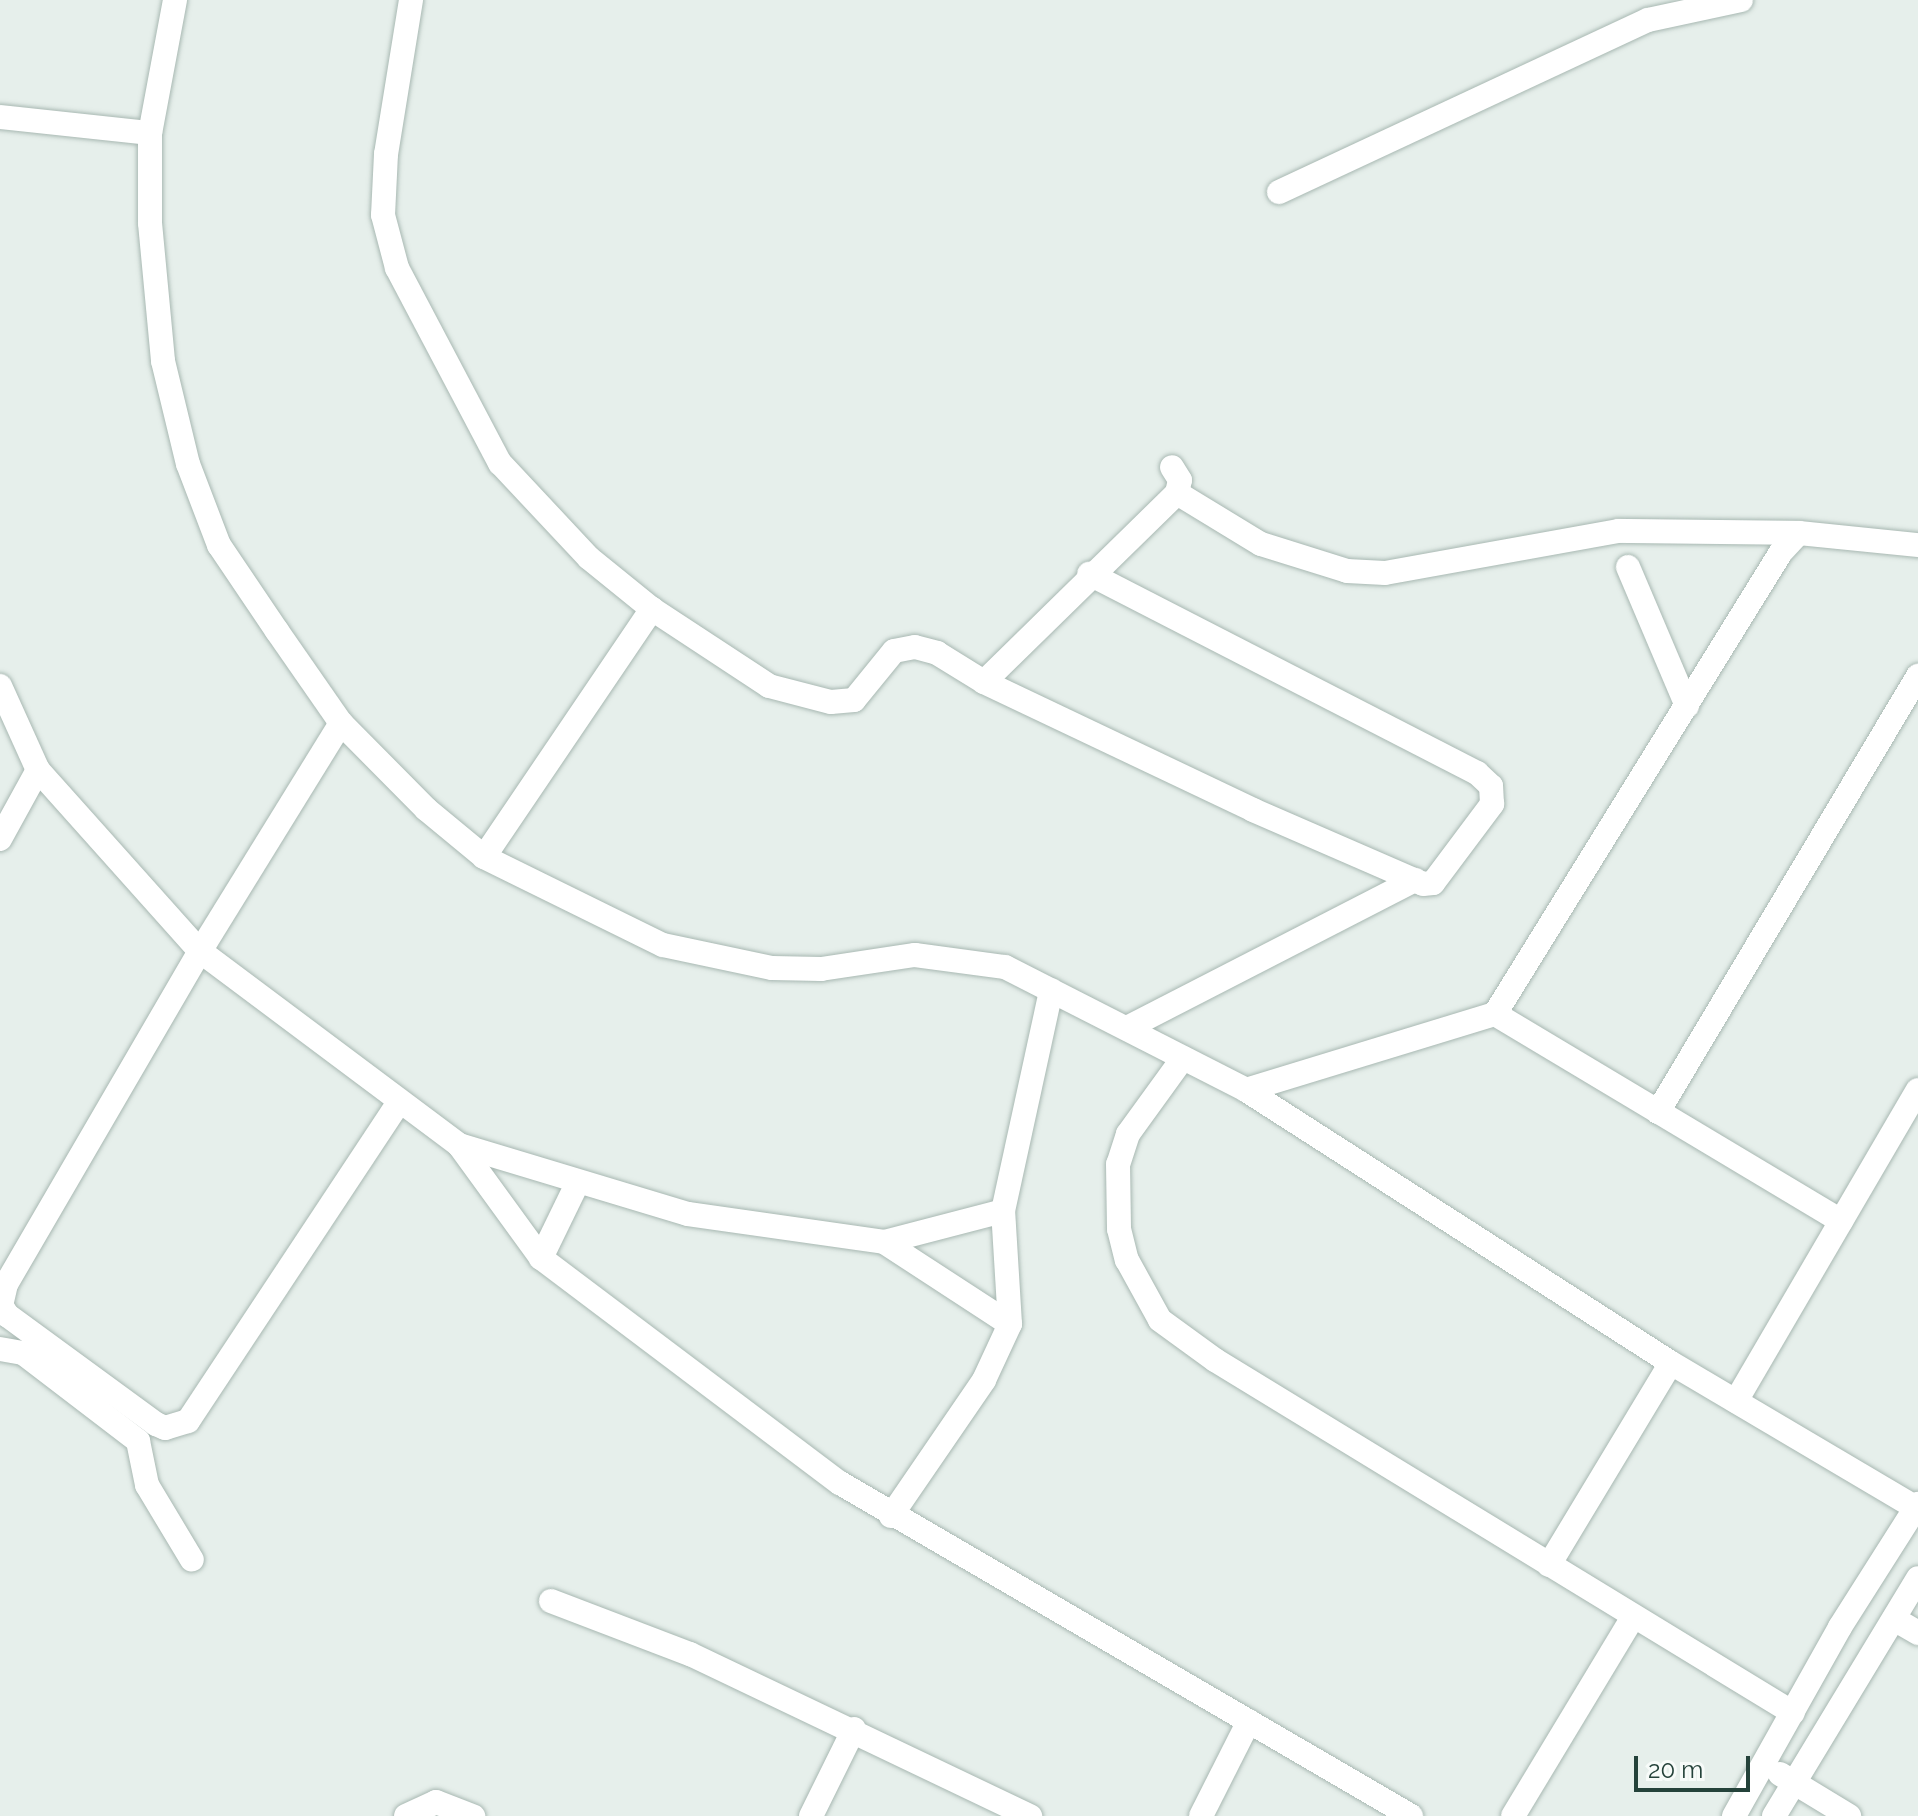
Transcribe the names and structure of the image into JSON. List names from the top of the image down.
{
  "scale_bar": "20 m"
}
